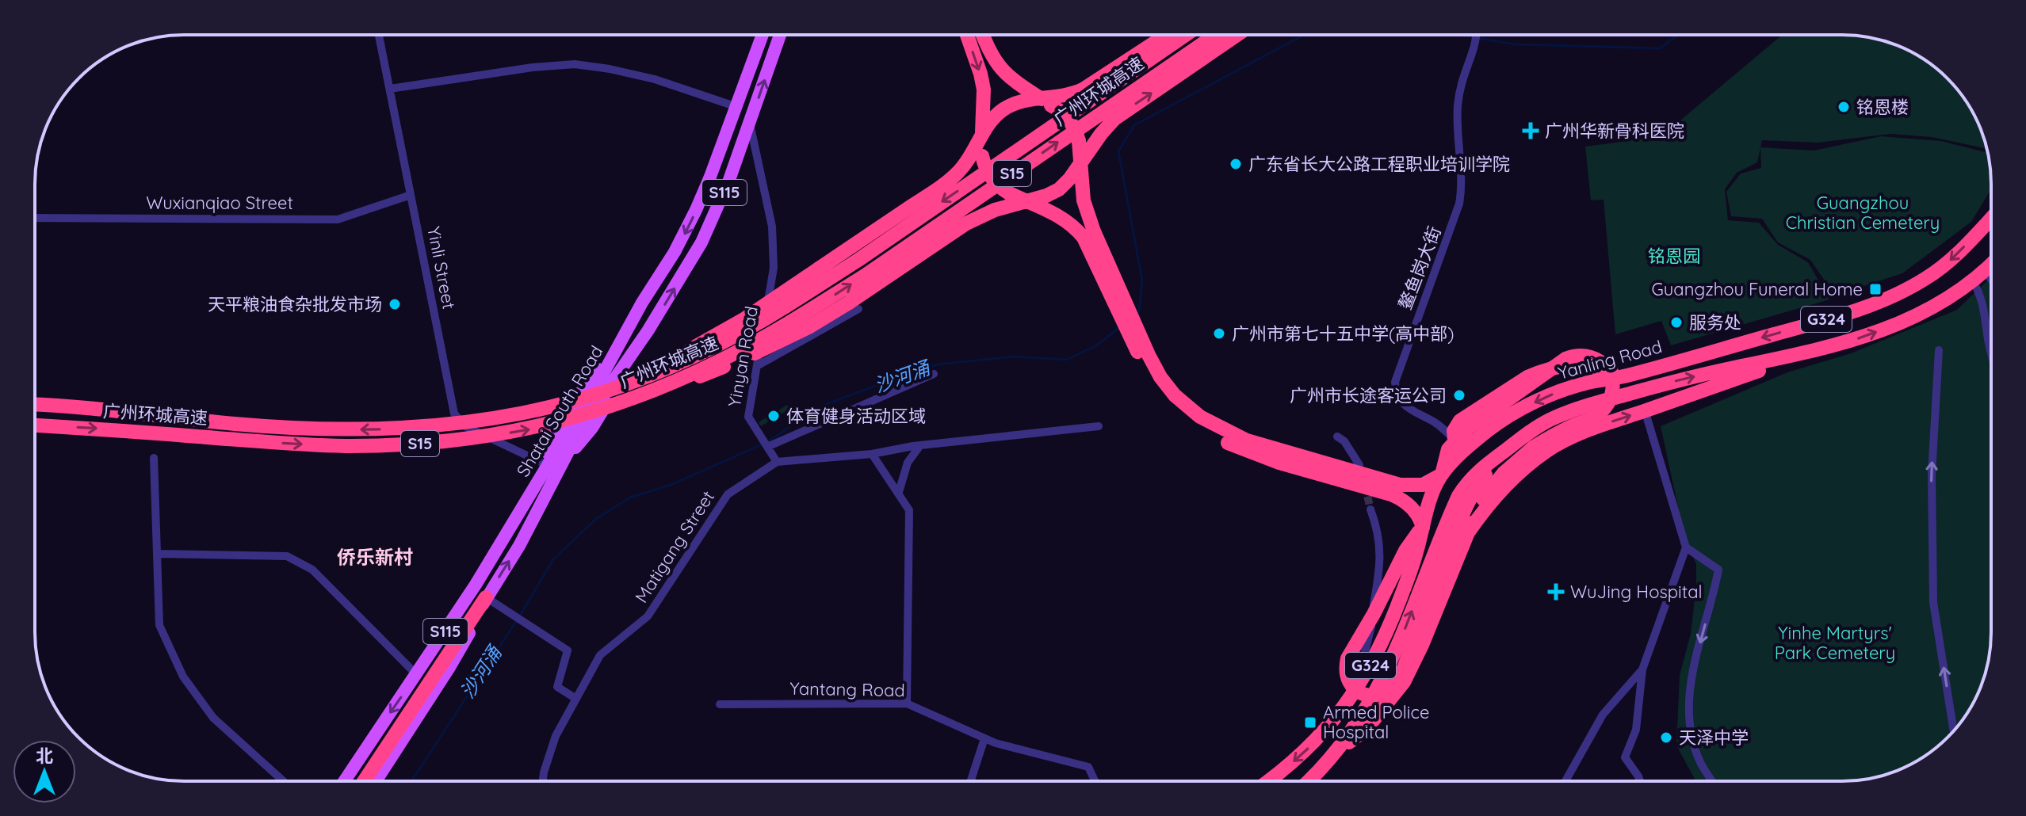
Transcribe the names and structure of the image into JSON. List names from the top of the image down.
{
  "streets": {
    "highway": [
      "广州环城高速",
      "S15",
      "G324",
      "Yanling Road"
    ],
    "main road": ["S115", "Shatai South Road"],
    "street": [
      "Wuxianqiao Street",
      "Yinli Street",
      "鳌鱼岗大街",
      "Yinyan Road",
      "Matigang Street",
      "Yantang Road"
    ]
  },
  "crossings": [
    ["S115", "Yinyan Road"],
    ["S115", "Shatai South Road"],
    ["Wuxianqiao Street", "Yinli Street"],
    ["Yinli Street", "Shatai South Road"],
    ["Yinyan Road", "Shatai South Road"],
    ["Yinyan Road", "Matigang Street"]
  ],
  "districts": ["侨乐新村"],
  "water": ["沙河涌"],
  "parks": ["Guangzhou Christian Cemetery", "铭恩园", "Yinhe Martyrs' Park Cemetery"],
  "places": {
    "other": [
      "铭恩楼",
      "广东省长大公路工程职业培训学院",
      "天平粮油食杂批发市场",
      "服务处",
      "广州市第七十五中学(高中部)",
      "广州市长途客运公司",
      "体育健身活动区域",
      "天泽中学"
    ],
    "health": ["广州华新骨科医院", "WuJing Hospital"],
    "transit": ["Guangzhou Funeral Home", "Armed Police Hospital"]
  },
  "north": "top"
}
